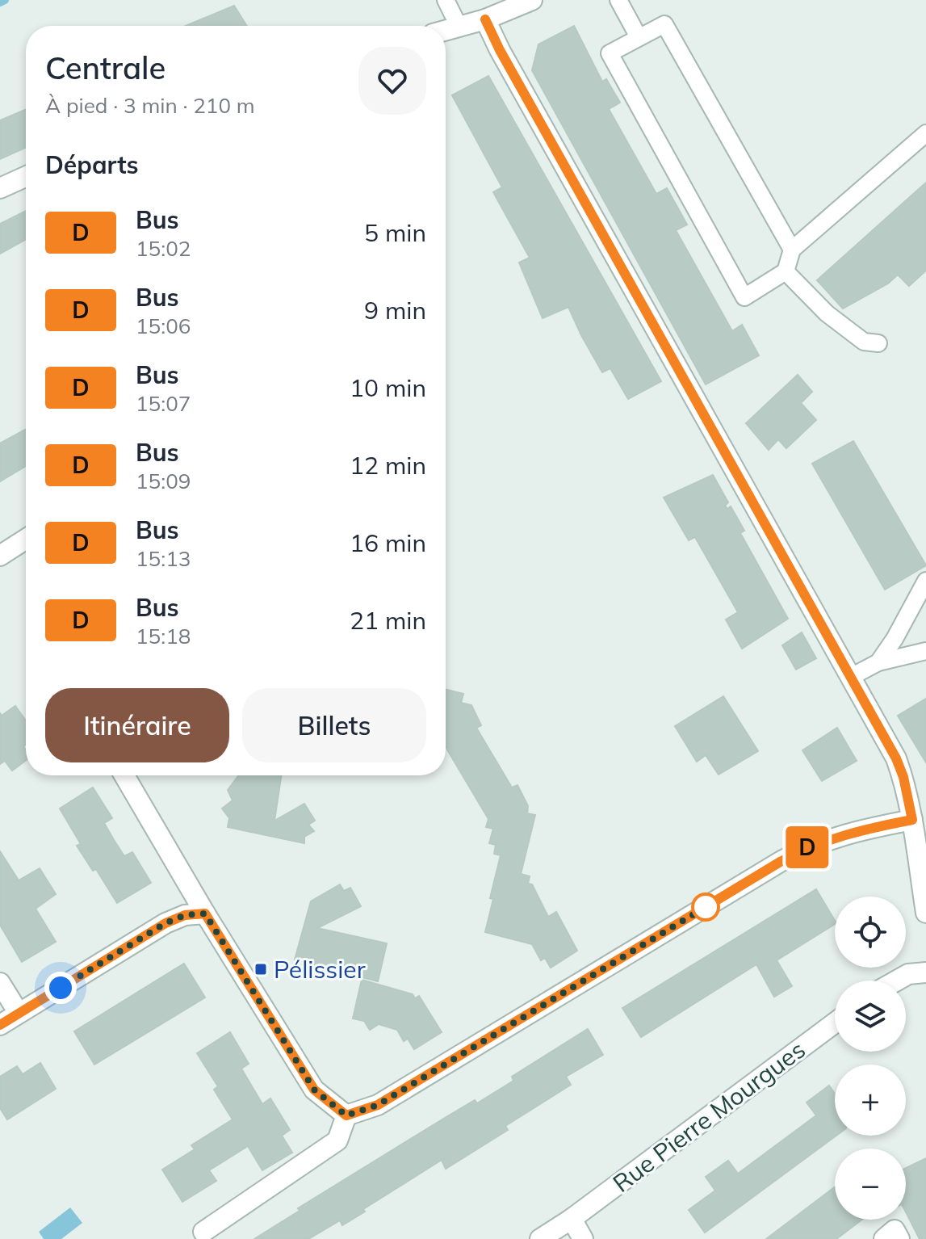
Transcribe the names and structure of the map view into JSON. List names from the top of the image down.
{
  "streets": {
    "street": ["Rue Pierre Mourgues"]
  },
  "places": {
    "transit": ["Pélissier"]
  },
  "lines": ["bus line D"],
  "page": {
    "on_map": "D",
    "heading": [
      ["Centrale", "À pied · 3 min · 210 m"],
      "Départs"
    ],
    "list": [
      {
        "mark": "D",
        "name": "Bus",
        "note": "15:02",
        "value": "5 min"
      },
      {
        "mark": "D",
        "name": "Bus",
        "note": "15:06",
        "value": "9 min"
      },
      {
        "mark": "D",
        "name": "Bus",
        "note": "15:07",
        "value": "10 min"
      },
      {
        "mark": "D",
        "name": "Bus",
        "note": "15:09",
        "value": "12 min"
      },
      {
        "mark": "D",
        "name": "Bus",
        "note": "15:13",
        "value": "16 min"
      },
      {
        "mark": "D",
        "name": "Bus",
        "note": "15:18",
        "value": "21 min"
      }
    ],
    "buttons": ["Itinéraire", "Billets"],
    "map_buttons": ["+", "−"]
  }
}
